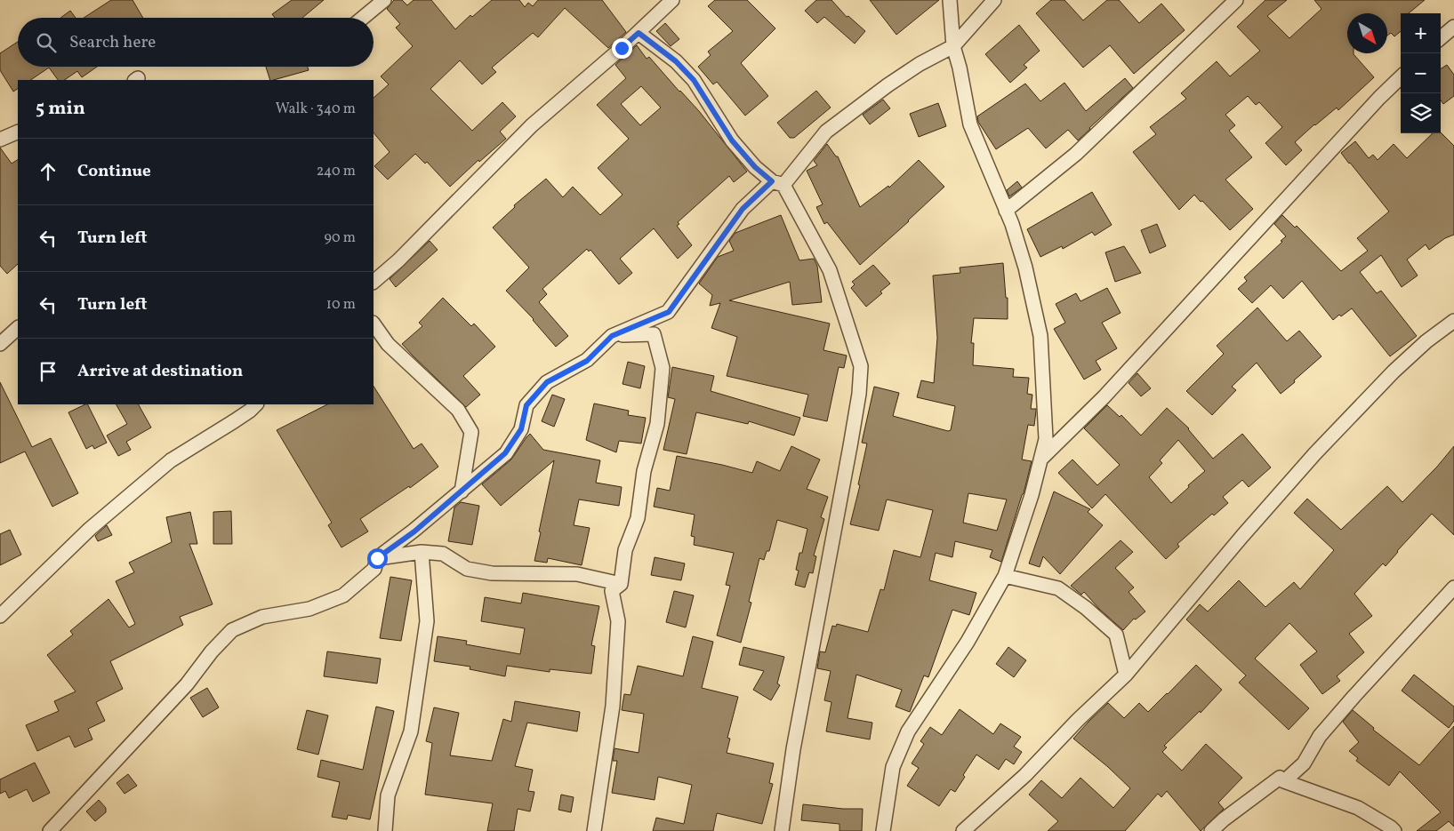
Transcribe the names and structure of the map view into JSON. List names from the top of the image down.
{
  "north": "bottom right",
  "page": {
    "map_buttons": ["+", "−"],
    "search": "Search here",
    "heading": ["5 min", "Walk · 340 m"],
    "list": [
      ["Continue", "240 m"],
      ["Turn left", "90 m"],
      ["Turn left", "10 m"],
      "Arrive at destination"
    ]
  }
}
